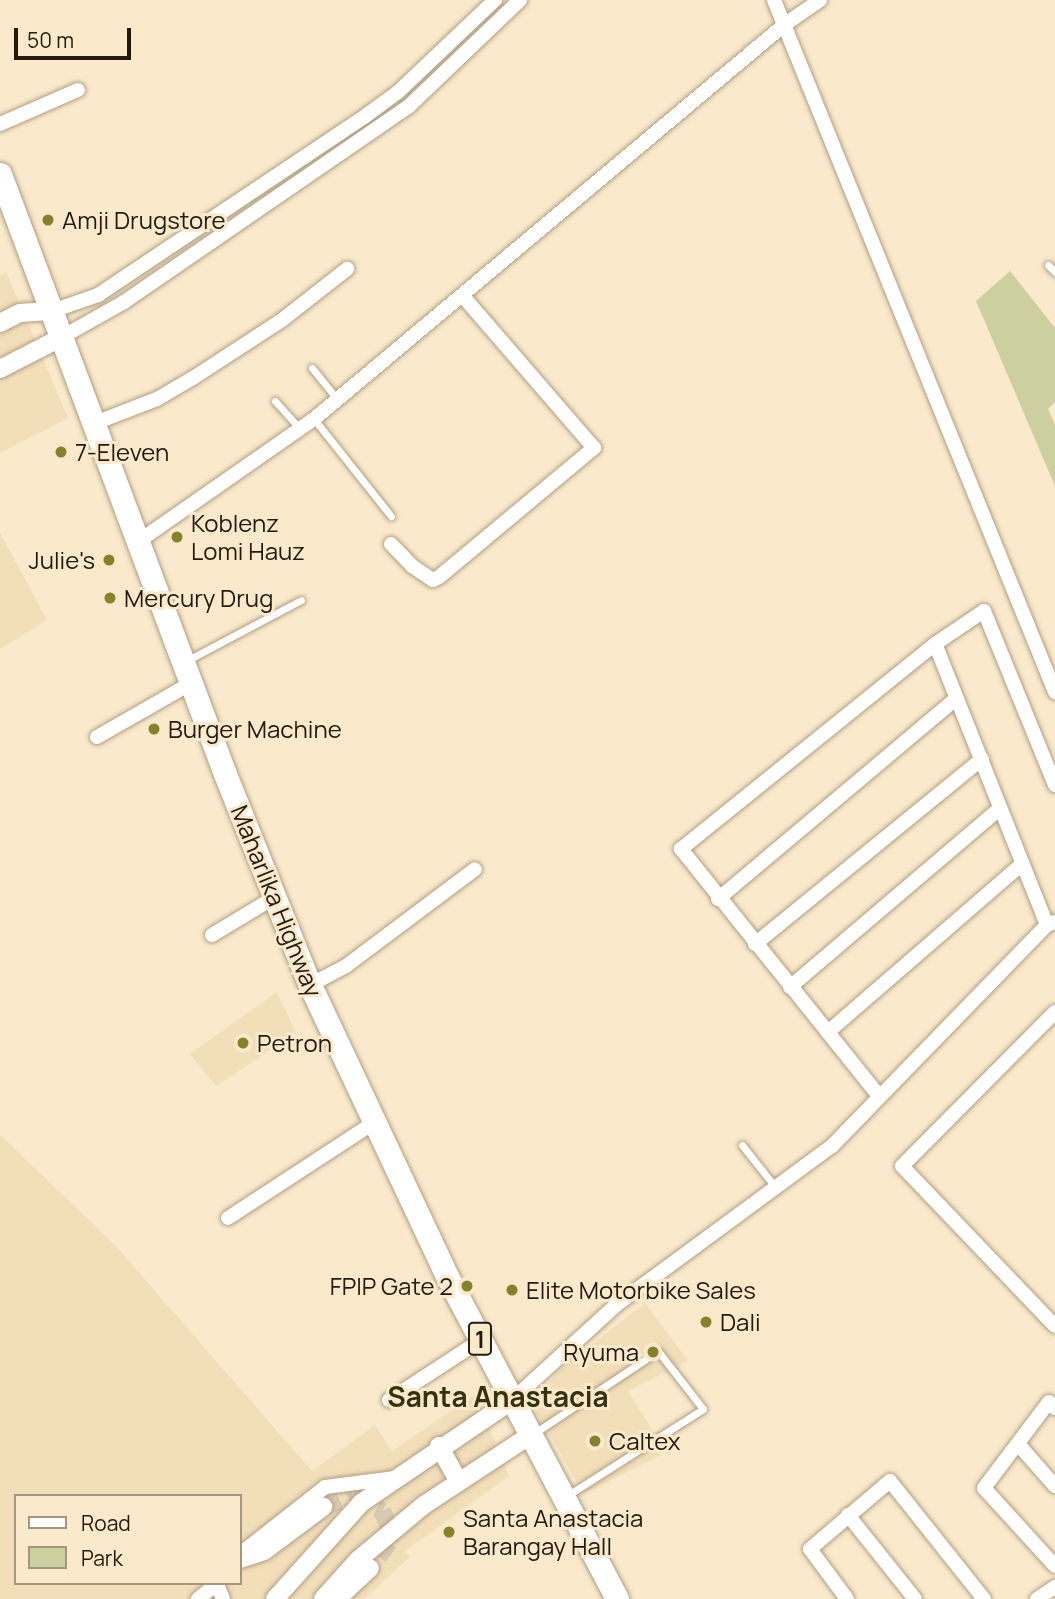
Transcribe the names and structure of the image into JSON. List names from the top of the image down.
{
  "streets": {
    "highway": ["Maharlika Highway", "1"]
  },
  "districts": ["Santa Anastacia"],
  "places": [
    "Amji Drugstore",
    "7-Eleven",
    "Koblenz Lomi Hauz",
    "Julie's",
    "Mercury Drug",
    "Burger Machine",
    "Petron",
    "FPIP Gate 2",
    "Elite Motorbike Sales",
    "Dali",
    "Ryuma",
    "Caltex",
    "Santa Anastacia Barangay Hall"
  ],
  "legend": ["Road", "Park"],
  "scale_bar": "50 m"
}
